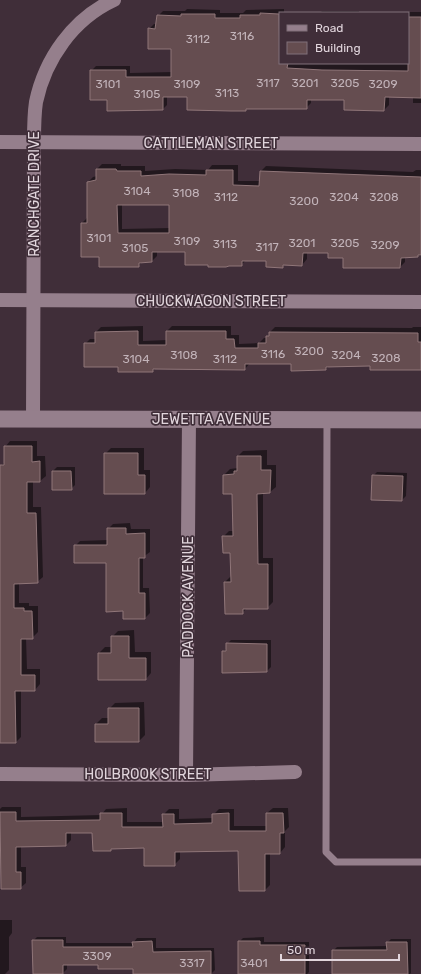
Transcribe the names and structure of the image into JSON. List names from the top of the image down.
{
  "streets": {
    "street": [
      "CATTLEMAN STREET",
      "RANCHGATE DRIVE",
      "CHUCKWAGON STREET",
      "JEWETTA AVENUE",
      "PADDOCK AVENUE",
      "HOLBROOK STREET"
    ]
  },
  "crossings": [
    ["CATTLEMAN STREET", "RANCHGATE DRIVE"],
    ["RANCHGATE DRIVE", "CHUCKWAGON STREET"],
    ["RANCHGATE DRIVE", "JEWETTA AVENUE"],
    ["JEWETTA AVENUE", "PADDOCK AVENUE"],
    ["PADDOCK AVENUE", "HOLBROOK STREET"]
  ],
  "house_numbers": [
    "3116",
    "3112",
    "3117",
    "3201",
    "3205",
    "3101",
    "3109",
    "3209",
    "3113",
    "3105",
    "3104",
    "3108",
    "3112",
    "3204",
    "3208",
    "3200",
    "3101",
    "3109",
    "3201",
    "3205",
    "3113",
    "3209",
    "3117",
    "3105",
    "3200",
    "3116",
    "3108",
    "3204",
    "3208",
    "3104",
    "3112",
    "3309",
    "3317",
    "3401"
  ],
  "legend": ["Road", "Building"],
  "scale_bar": "50 m"
}
